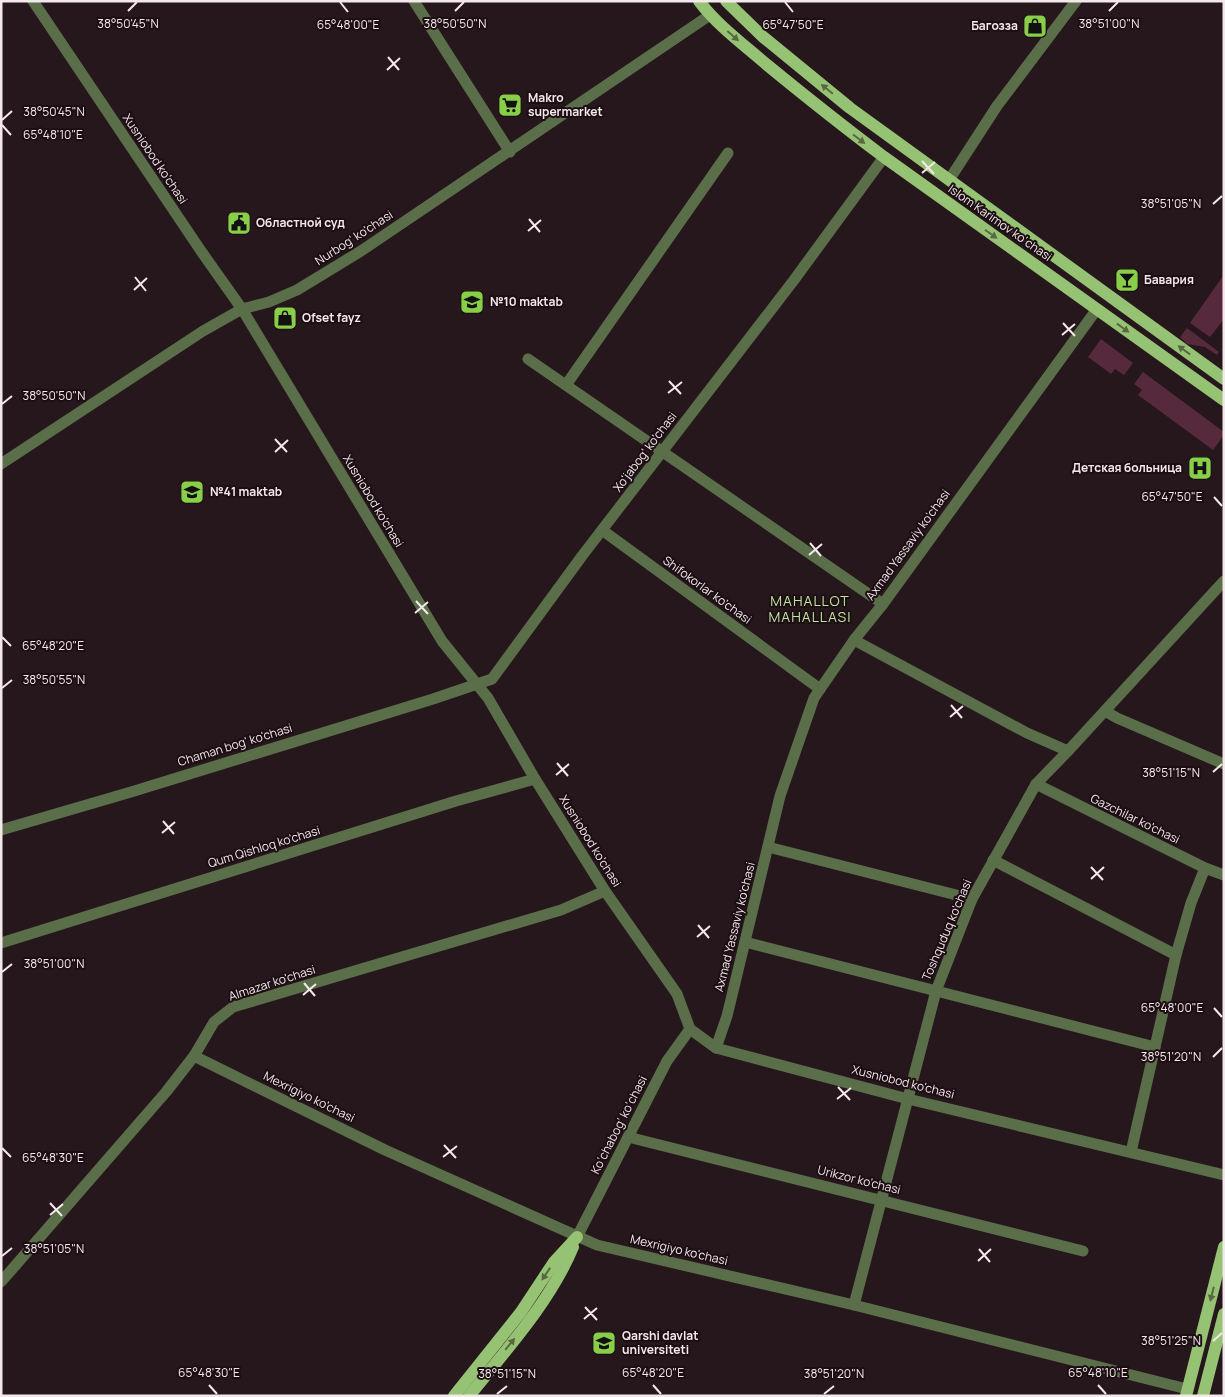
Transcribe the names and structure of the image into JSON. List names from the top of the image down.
{
  "streets": {
    "main road": ["Islom Karimov ko‘chasi", "Ko‘chabog‘ ko‘chasi"],
    "street": [
      "Xusniobod ko'chasi",
      "Nurbog' ko'chasi",
      "Xo'jabog' ko'chasi",
      "Axmad Yassaviy ko'chasi",
      "Shifokorlar ko'chasi",
      "Chaman bog' ko'chasi",
      "Gazchilar ko'chasi",
      "Qum Qishloq ko'chasi",
      "Toshquduq ko'chasi",
      "Almazar ko'chasi",
      "Mexrigiyo ko'chasi",
      "Urikzor ko'chasi"
    ]
  },
  "crossings": [
    ["Xusniobod ko'chasi", "Nurbog' ko'chasi"],
    ["Xusniobod ko'chasi", "Xo'jabog' ko'chasi"],
    ["Xusniobod ko'chasi", "Axmad Yassaviy ko'chasi"],
    ["Xusniobod ko'chasi", "Chaman bog' ko'chasi"],
    ["Xusniobod ko'chasi", "Qum Qishloq ko'chasi"],
    ["Xusniobod ko'chasi", "Toshquduq ko'chasi"],
    ["Xusniobod ko'chasi", "Almazar ko'chasi"],
    ["Xusniobod ko'chasi", "Ko‘chabog‘ ko‘chasi"],
    ["Islom Karimov ko‘chasi", "Nurbog' ko'chasi"],
    ["Islom Karimov ko‘chasi", "Xo'jabog' ko'chasi"],
    ["Islom Karimov ko‘chasi", "Axmad Yassaviy ko'chasi"],
    ["Xo'jabog' ko'chasi", "Shifokorlar ko'chasi"],
    ["Xo'jabog' ko'chasi", "Chaman bog' ko'chasi"],
    ["Axmad Yassaviy ko'chasi", "Shifokorlar ko'chasi"],
    ["Gazchilar ko'chasi", "Toshquduq ko'chasi"],
    ["Toshquduq ko'chasi", "Mexrigiyo ko'chasi"],
    ["Toshquduq ko'chasi", "Urikzor ko'chasi"],
    ["Almazar ko'chasi", "Mexrigiyo ko'chasi"],
    ["Mexrigiyo ko'chasi", "Ko‘chabog‘ ko‘chasi"],
    ["Ko‘chabog‘ ko‘chasi", "Urikzor ko'chasi"]
  ],
  "districts": ["MAHALLOT MAHALLASI"],
  "places": {
    "shop": ["Багозза", "Ofset fayz"],
    "supermarket": ["Makro supermarket"],
    "public building": ["Областной суд"],
    "bar": ["Бавария"],
    "school or university": ["№10 maktab", "№41 maktab", "Qarshi davlat universiteti"],
    "hospital": ["Детская больница"]
  },
  "coordinates": [
    "38°50'45\"N",
    "38°50'50\"N",
    "38°51'00\"N",
    "65°48'00\"E",
    "65°47'50\"E",
    "65°48'10\"E",
    "38°51'05\"N",
    "65°48'20\"E",
    "38°50'55\"N",
    "38°51'15\"N",
    "38°51'20\"N",
    "65°48'30\"E",
    "38°51'25\"N"
  ]
}
